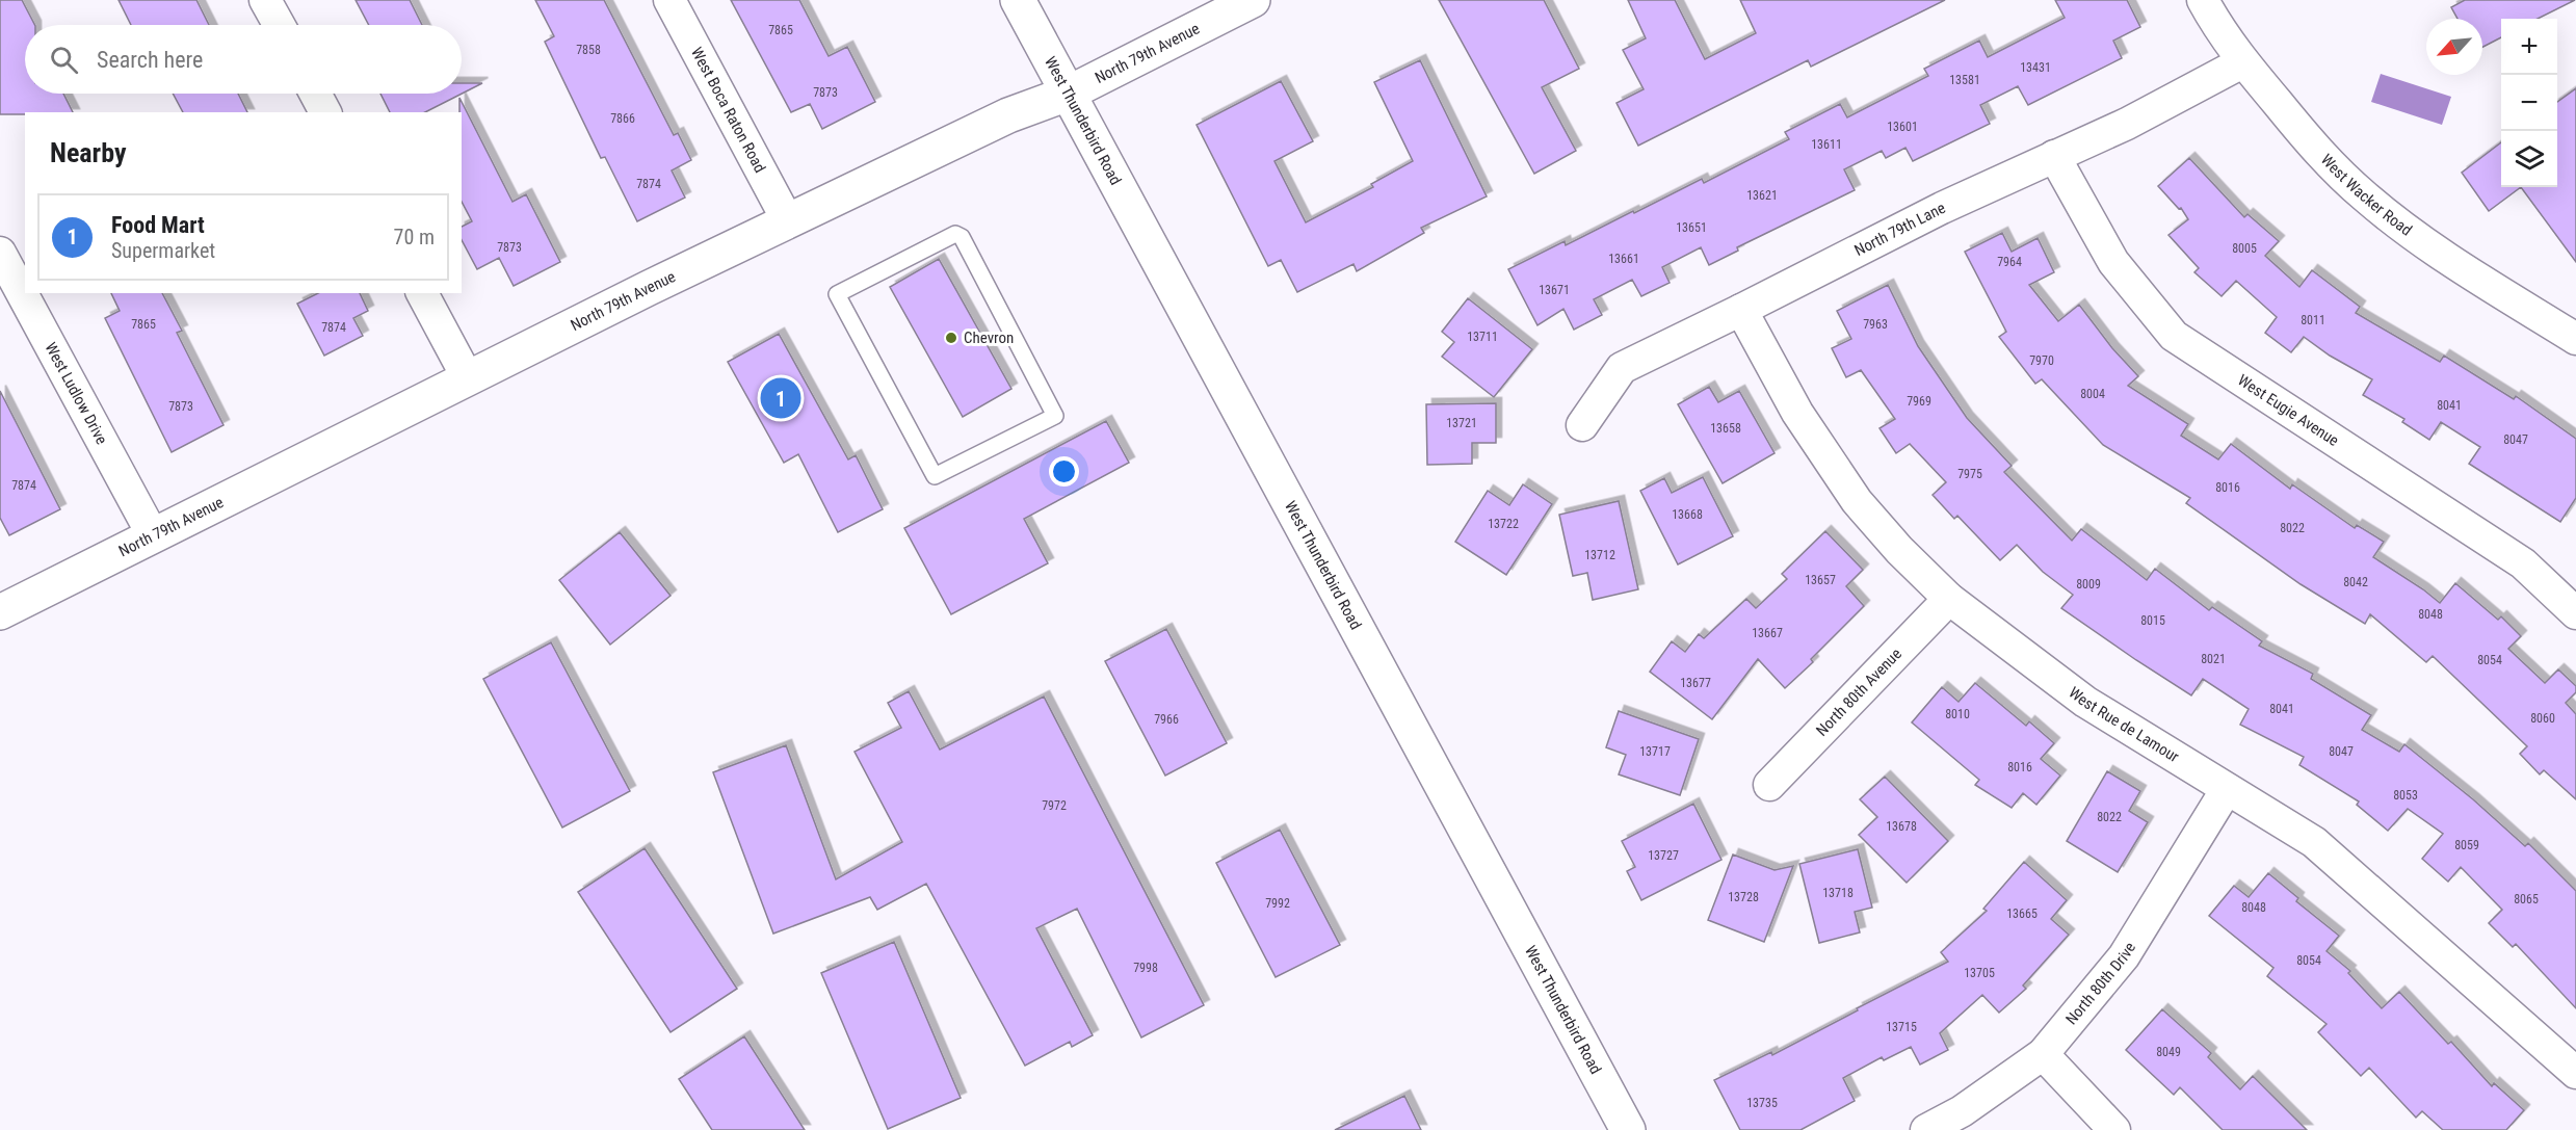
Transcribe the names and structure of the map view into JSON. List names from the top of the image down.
{
  "streets": {
    "street": [
      "North 79th Avenue",
      "West Boca Raton Road",
      "West Thunderbird Road",
      "West Wacker Road",
      "North 79th Lane",
      "West Ludlow Drive",
      "West Eugie Avenue",
      "North 80th Avenue",
      "West Rue de Lamour",
      "North 80th Drive"
    ]
  },
  "crossings": [
    ["North 79th Avenue", "West Boca Raton Road"],
    ["North 79th Avenue", "West Thunderbird Road"],
    ["North 79th Avenue", "West Ludlow Drive"],
    ["West Wacker Road", "North 79th Lane"],
    ["North 79th Lane", "West Eugie Avenue"],
    ["North 79th Lane", "West Rue de Lamour"],
    ["North 80th Avenue", "West Rue de Lamour"],
    ["West Rue de Lamour", "North 80th Drive"]
  ],
  "places": ["Chevron"],
  "house_numbers": [
    "7865",
    "7858",
    "13431",
    "13581",
    "7873",
    "7866",
    "13601",
    "13611",
    "7874",
    "13621",
    "13651",
    "7873",
    "8005",
    "13661",
    "7964",
    "13671",
    "8011",
    "7865",
    "7963",
    "7874",
    "13711",
    "7970",
    "8004",
    "7969",
    "8041",
    "7873",
    "13721",
    "13658",
    "8047",
    "7975",
    "7874",
    "8016",
    "13668",
    "13722",
    "8022",
    "13712",
    "13657",
    "8042",
    "8009",
    "8048",
    "8015",
    "13667",
    "8021",
    "8054",
    "13677",
    "8041",
    "8010",
    "8060",
    "7966",
    "13717",
    "8047",
    "8016",
    "8053",
    "7972",
    "8022",
    "13678",
    "8059",
    "13727",
    "13718",
    "13728",
    "8065",
    "7992",
    "8048",
    "13665",
    "8054",
    "7998",
    "13705",
    "13715",
    "8049",
    "13735"
  ],
  "north": "bottom left",
  "page": {
    "map_buttons": ["+", "−"],
    "search": "Search here",
    "heading": "Nearby",
    "list": [
      {
        "mark": "1",
        "name": "Food Mart",
        "note": "Supermarket",
        "value": "70 m"
      }
    ],
    "pins": "1"
  }
}
